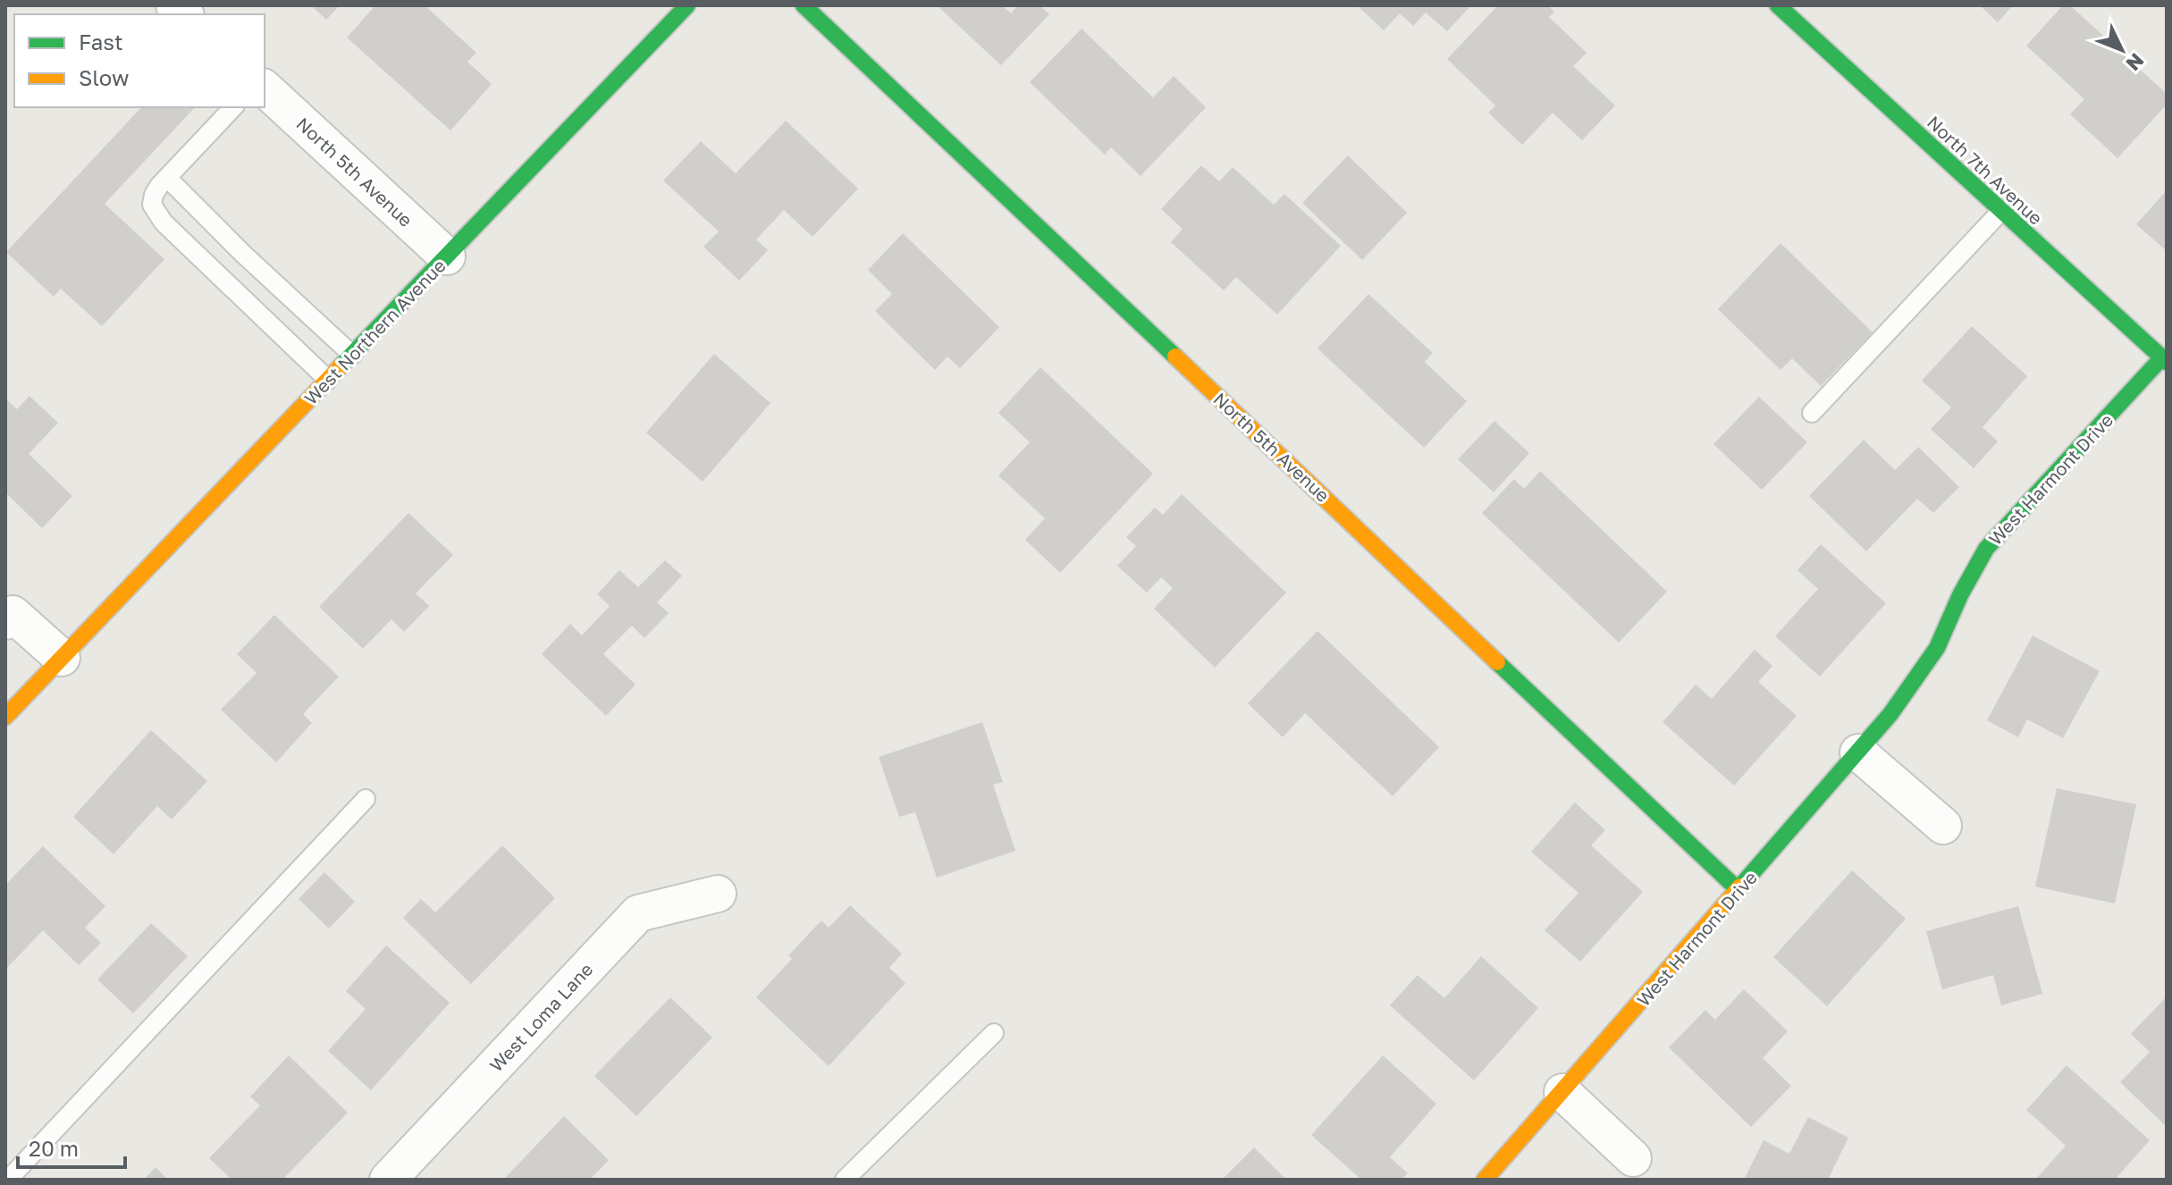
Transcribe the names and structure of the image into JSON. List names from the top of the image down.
{
  "streets": {
    "street": [
      "North 7th Avenue",
      "North 5th Avenue",
      "West Northern Avenue",
      "West Harmont Drive",
      "West Loma Lane"
    ]
  },
  "crossings": [
    ["North 7th Avenue", "West Harmont Drive"],
    ["North 5th Avenue", "West Northern Avenue"],
    ["North 5th Avenue", "West Harmont Drive"]
  ],
  "legend": ["Fast", "Slow"],
  "scale_bar": "20 m",
  "north": "bottom right"
}
